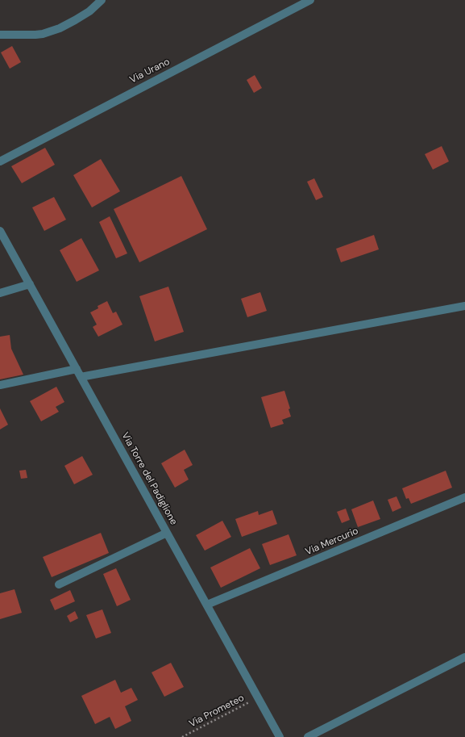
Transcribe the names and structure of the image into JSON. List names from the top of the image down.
{
  "streets": {
    "street": ["Via Urano", "Via Torre del Padiglione", "Via Mercurio"],
    "path": ["Via Prometeo"]
  },
  "crossings": [
    ["Via Torre del Padiglione", "Via Mercurio"],
    ["Via Torre del Padiglione", "Via Prometeo"]
  ]
}
